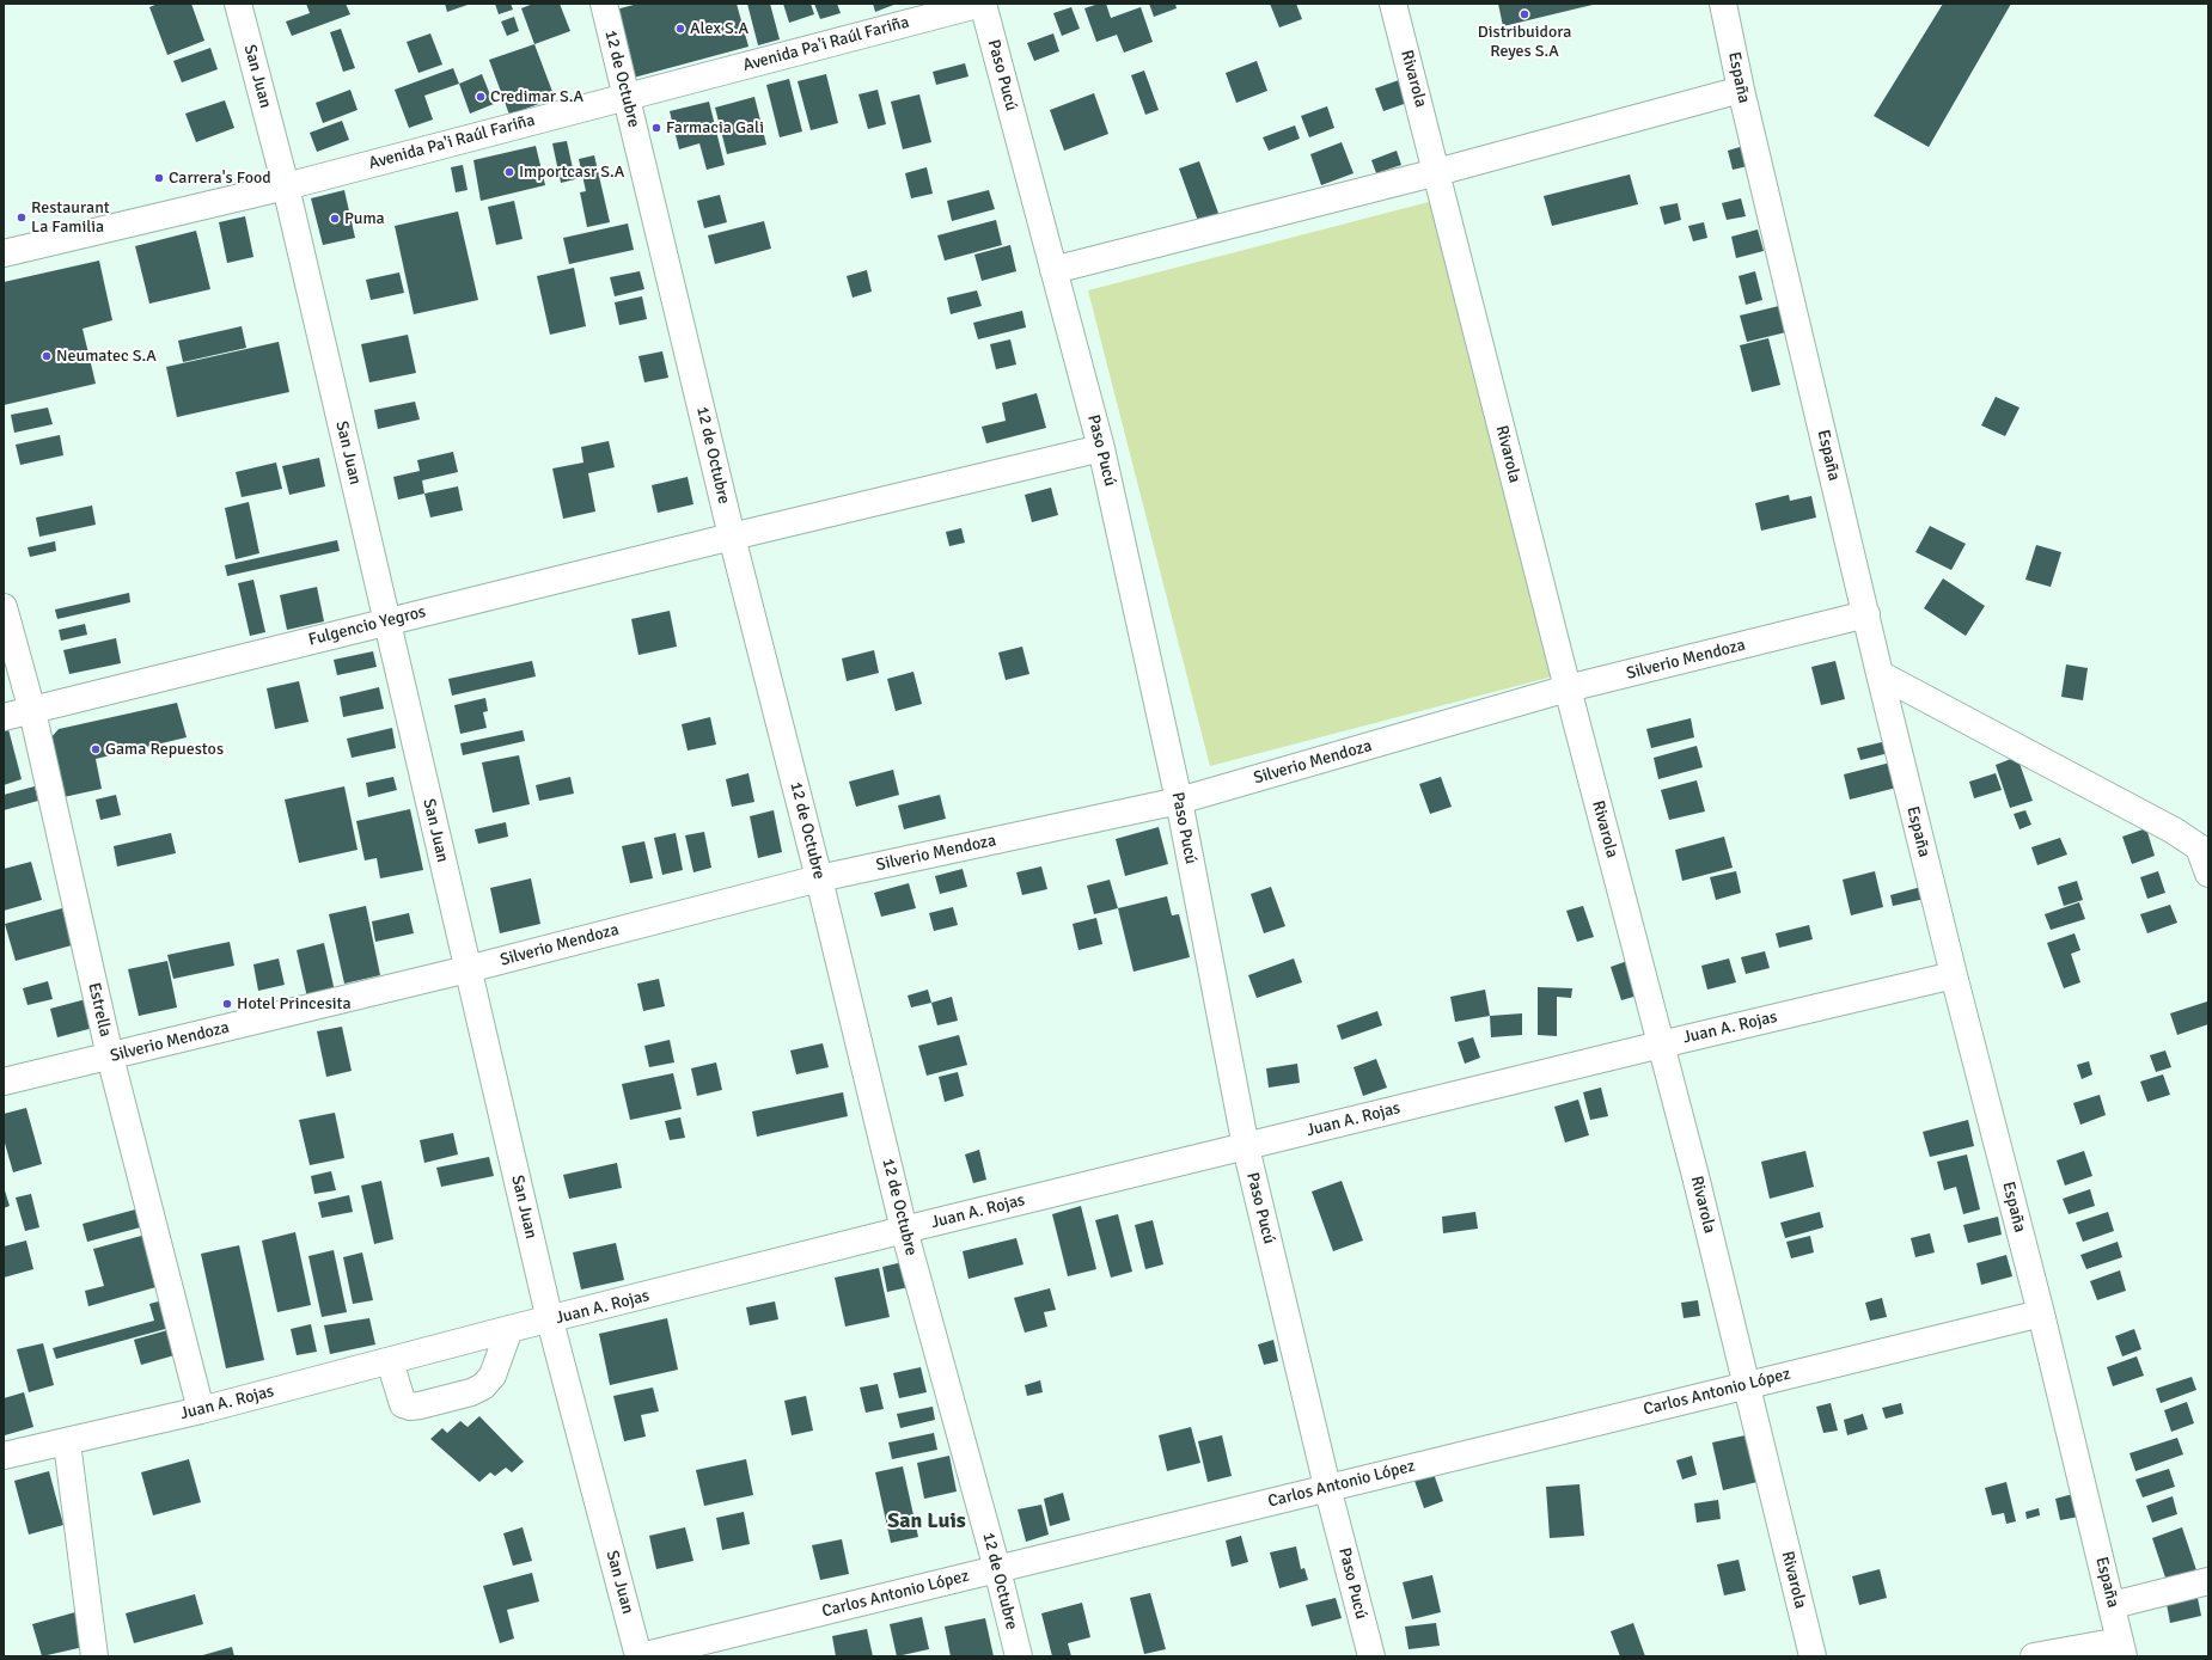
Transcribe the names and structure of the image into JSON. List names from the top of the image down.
{
  "streets": {
    "main road": [
      "Avenida Pa'i Raúl Fariña",
      "Paso Pucú",
      "San Juan",
      "España",
      "12 de Octubre",
      "Rivarola",
      "Fulgencio Yegros",
      "Silverio Mendoza",
      "Estrella",
      "Juan A. Rojas",
      "Carlos Antonio López"
    ]
  },
  "crossings": [
    ["Avenida Pa'i Raúl Fariña", "Paso Pucú"],
    ["Avenida Pa'i Raúl Fariña", "San Juan"],
    ["Avenida Pa'i Raúl Fariña", "12 de Octubre"],
    ["Paso Pucú", "Fulgencio Yegros"],
    ["Paso Pucú", "Silverio Mendoza"],
    ["Paso Pucú", "Juan A. Rojas"],
    ["Paso Pucú", "Carlos Antonio López"],
    ["San Juan", "Fulgencio Yegros"],
    ["San Juan", "Silverio Mendoza"],
    ["San Juan", "Juan A. Rojas"],
    ["San Juan", "Carlos Antonio López"],
    ["España", "Silverio Mendoza"],
    ["España", "Juan A. Rojas"],
    ["España", "Carlos Antonio López"],
    ["12 de Octubre", "Fulgencio Yegros"],
    ["12 de Octubre", "Silverio Mendoza"],
    ["12 de Octubre", "Juan A. Rojas"],
    ["12 de Octubre", "Carlos Antonio López"],
    ["Rivarola", "Silverio Mendoza"],
    ["Rivarola", "Juan A. Rojas"],
    ["Rivarola", "Carlos Antonio López"],
    ["Fulgencio Yegros", "Estrella"],
    ["Silverio Mendoza", "Estrella"],
    ["Estrella", "Juan A. Rojas"]
  ],
  "districts": ["San Luis"],
  "places": [
    "Distribuidora Reyes S.A",
    "Alex S.A",
    "Credimar S.A",
    "Farmacia Gali",
    "Importcasr S.A",
    "Carrera's Food",
    "Restaurant La Familia",
    "Puma",
    "Neumatec S.A",
    "Gama Repuestos",
    "Hotel Princesita"
  ]
}
